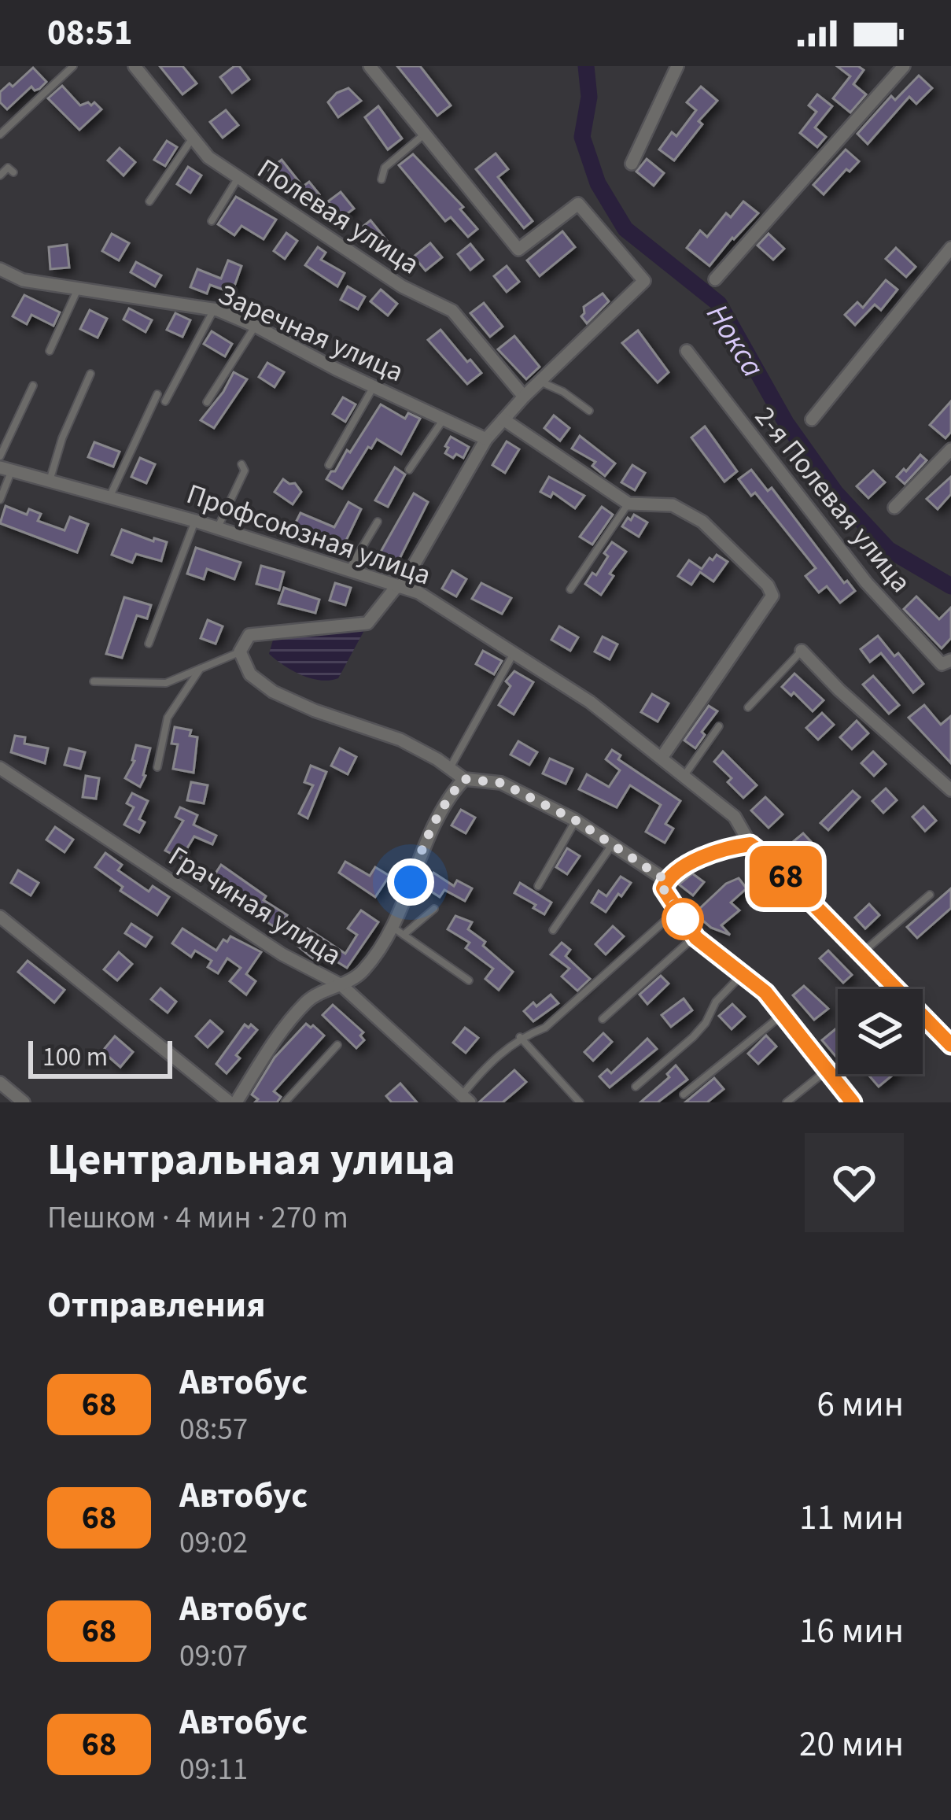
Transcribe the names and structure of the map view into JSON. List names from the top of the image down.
{
  "streets": {
    "street": [
      "Полевая улица",
      "Заречная улица",
      "2-я Полевая улица",
      "Профсоюзная улица",
      "Грачиная улица"
    ]
  },
  "water": ["Нокса"],
  "lines": ["bus line 68"],
  "scale_bar": "100 m",
  "page": {
    "status": "08:51",
    "on_map": "68",
    "scale": "100 m",
    "heading": [
      ["Центральная улица", "Пешком · 4 мин · 270 m"],
      "Отправления"
    ],
    "list": [
      {
        "mark": "68",
        "name": "Автобус",
        "note": "08:57",
        "value": "6 мин"
      },
      {
        "mark": "68",
        "name": "Автобус",
        "note": "09:02",
        "value": "11 мин"
      },
      {
        "mark": "68",
        "name": "Автобус",
        "note": "09:07",
        "value": "16 мин"
      },
      {
        "mark": "68",
        "name": "Автобус",
        "note": "09:11",
        "value": "20 мин"
      }
    ]
  }
}
